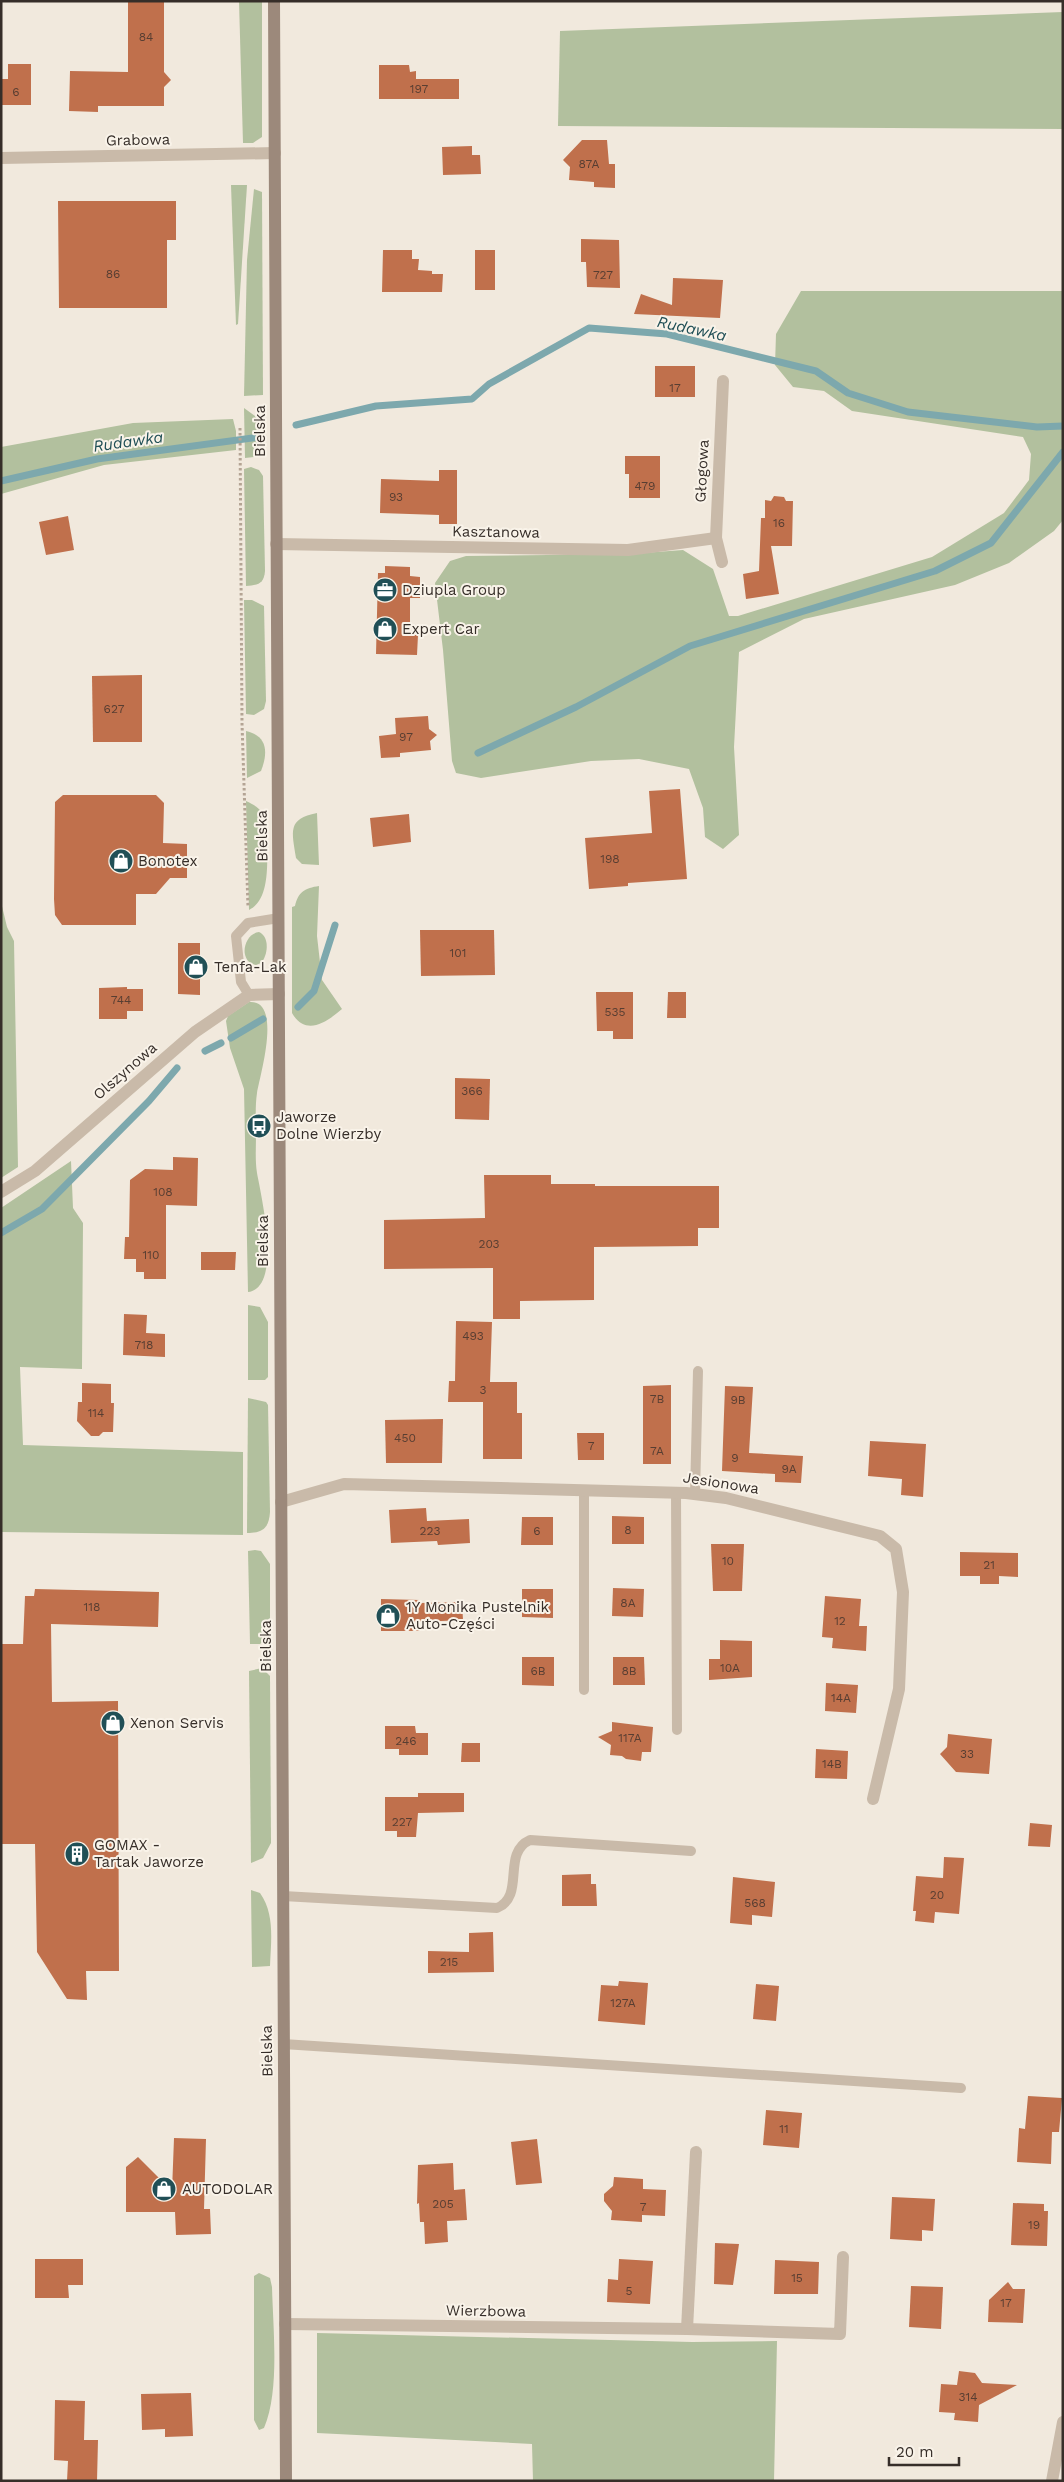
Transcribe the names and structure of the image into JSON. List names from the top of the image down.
{
  "streets": {
    "main road": ["Bielska"],
    "street": [
      "Grabowa",
      "Głogowa",
      "Kasztanowa",
      "Olszynowa",
      "Jesionowa",
      "Wierzbowa"
    ]
  },
  "crossings": [
    ["Grabowa", "Bielska"],
    ["Bielska", "Kasztanowa"],
    ["Bielska", "Jesionowa"],
    ["Bielska", "Wierzbowa"],
    ["Głogowa", "Kasztanowa"]
  ],
  "water": ["Rudawka"],
  "places": {
    "office": ["Dziupla Group"],
    "shop": [
      "Expert Car",
      "Bonotex",
      "Tenfa-Lak",
      "1Y Monika Pustelnik Auto-Części",
      "Xenon Servis",
      "AUTODOLAR"
    ],
    "bus stop": ["Jaworze Dolne Wierzby"],
    "building": ["GOMAX - Tartak Jaworze"]
  },
  "house_numbers": [
    "84",
    "197",
    "6",
    "87A",
    "86",
    "727",
    "17",
    "479",
    "93",
    "16",
    "627",
    "97",
    "198",
    "101",
    "744",
    "535",
    "366",
    "108",
    "203",
    "110",
    "493",
    "718",
    "3",
    "7B",
    "9B",
    "114",
    "450",
    "7",
    "7A",
    "9",
    "9A",
    "8",
    "223",
    "6",
    "10",
    "21",
    "8A",
    "118",
    "12",
    "10A",
    "6B",
    "8B",
    "14A",
    "117A",
    "246",
    "33",
    "14B",
    "227",
    "20",
    "568",
    "215",
    "127A",
    "11",
    "205",
    "7",
    "19",
    "15",
    "5",
    "17",
    "314"
  ],
  "scale_bar": "20 m"
}
